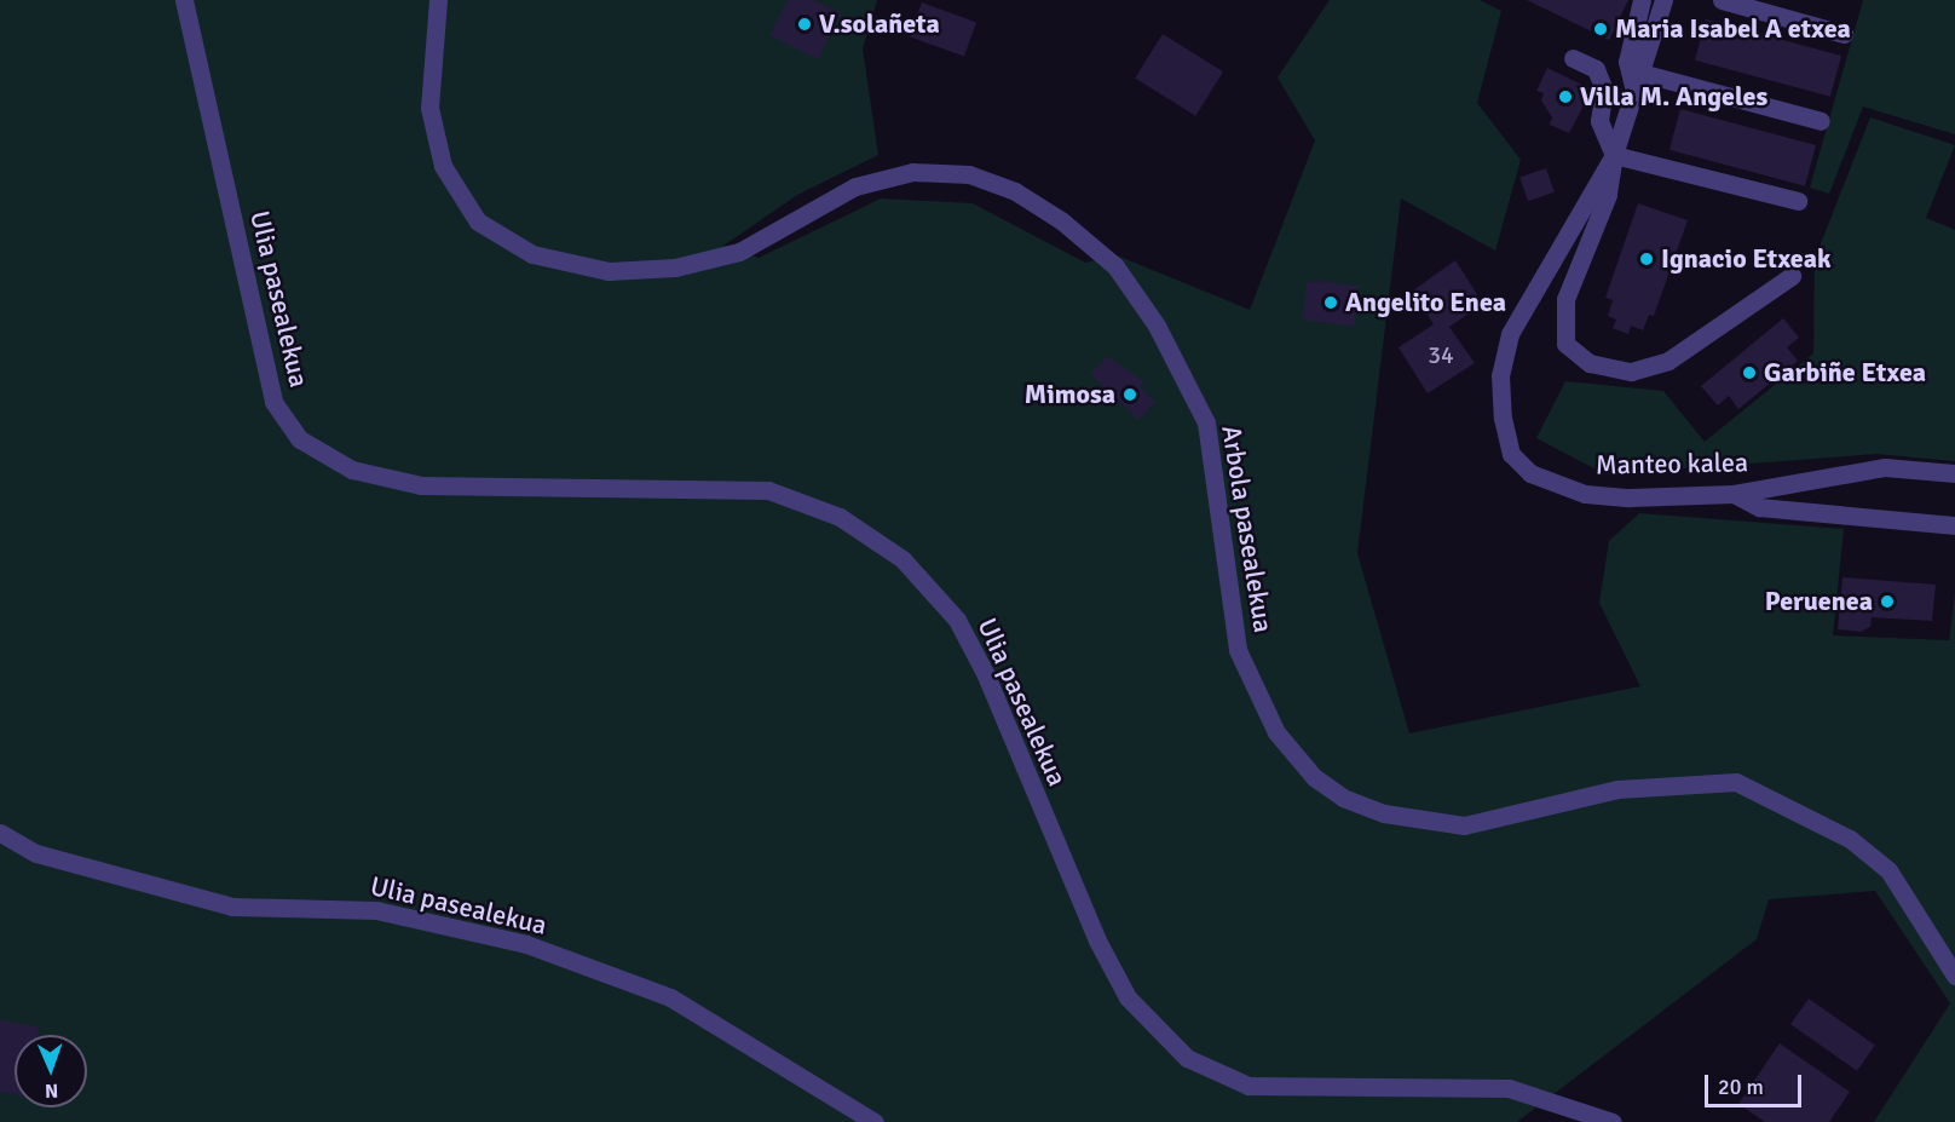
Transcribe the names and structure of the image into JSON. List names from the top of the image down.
{
  "streets": {
    "street": ["Ulia pasealekua", "Manteo kalea", "Arbola pasealekua"]
  },
  "places": [
    "V.solañeta",
    "Maria Isabel A etxea",
    "Villa M. Angeles",
    "Ignacio Etxeak",
    "Angelito Enea",
    "Garbiñe Etxea",
    "Mimosa",
    "Peruenea"
  ],
  "house_numbers": ["34"],
  "scale_bar": "20 m",
  "north": "bottom"
}
